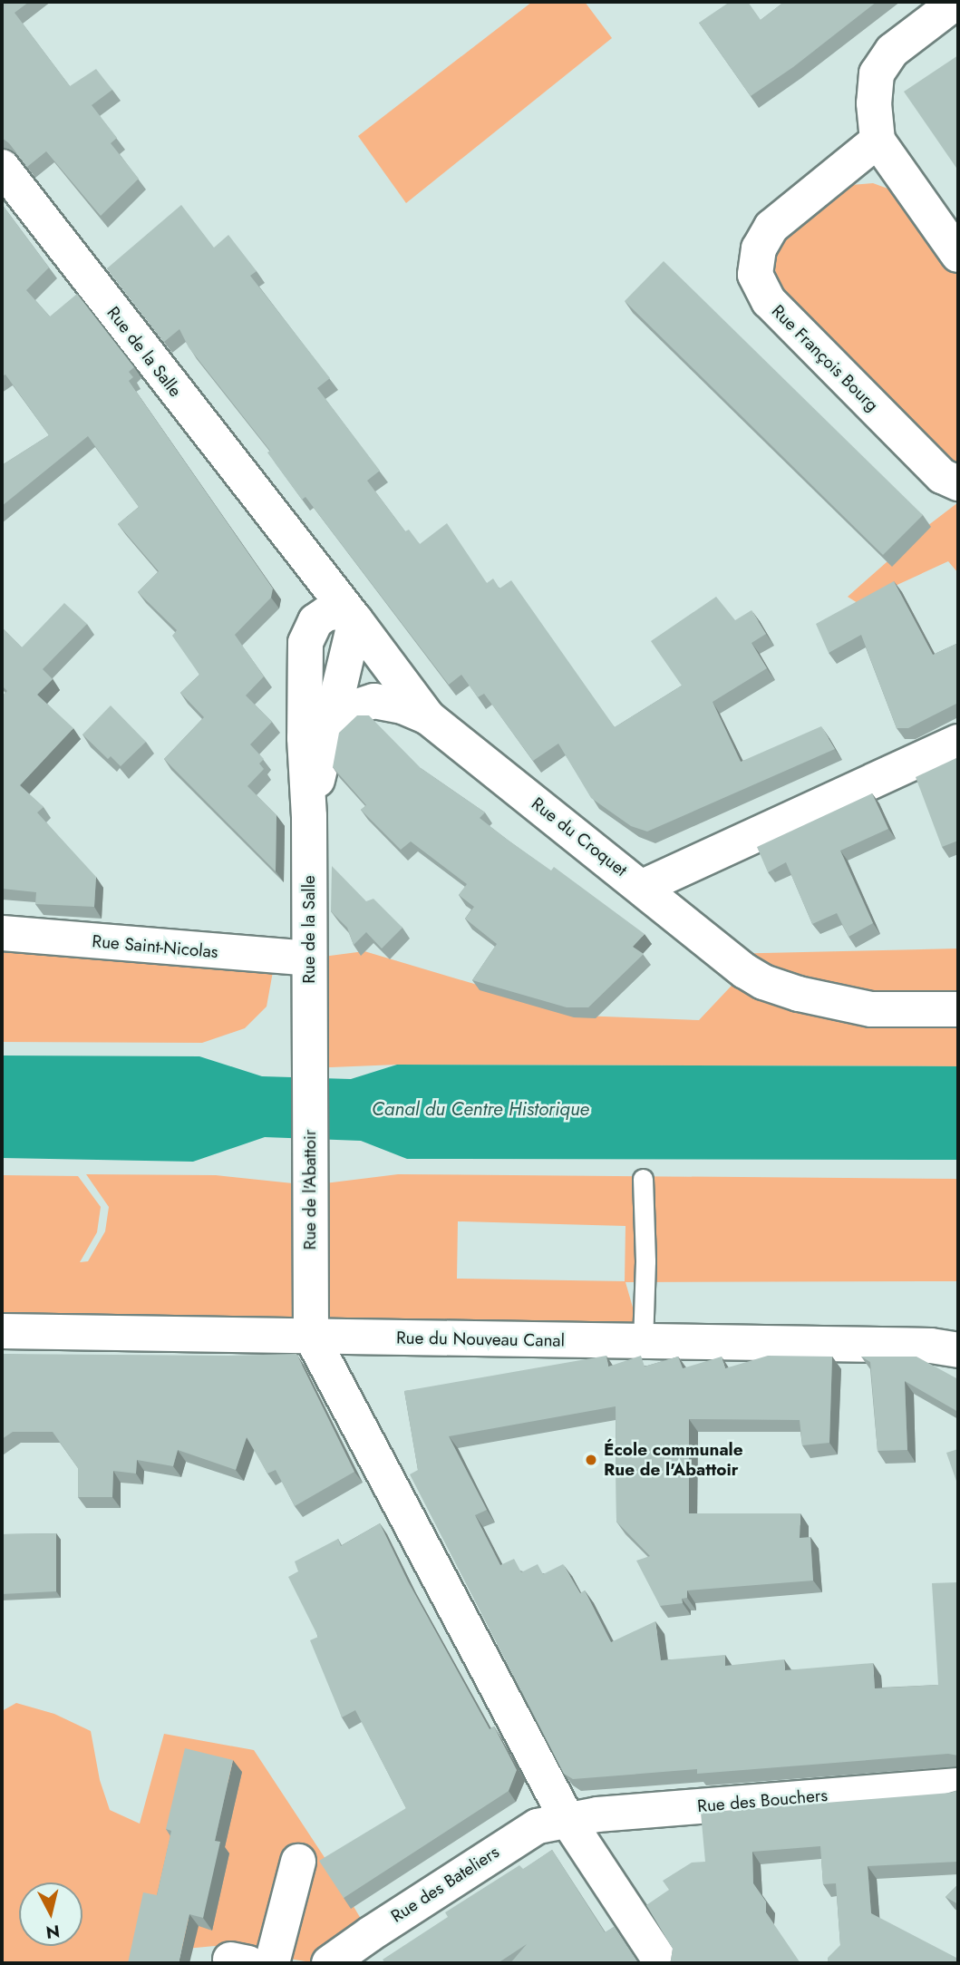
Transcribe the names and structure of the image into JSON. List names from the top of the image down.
{
  "streets": {
    "street": [
      "Rue de la Salle",
      "Rue François Bourg",
      "Rue du Croquet",
      "Rue Saint-Nicolas",
      "Rue de l'Abattoir",
      "Rue du Nouveau Canal",
      "Rue des Bouchers",
      "Rue des Bateliers"
    ]
  },
  "crossings": [
    ["Rue de la Salle", "Rue du Croquet"],
    ["Rue de la Salle", "Rue Saint-Nicolas"],
    ["Rue de la Salle", "Rue de l'Abattoir"],
    ["Rue de l'Abattoir", "Rue du Nouveau Canal"],
    ["Rue des Bouchers", "Rue des Bateliers"]
  ],
  "water": ["Canal du Centre Historique"],
  "places": ["École communale Rue de l'Abattoir"],
  "north": "bottom"
}
